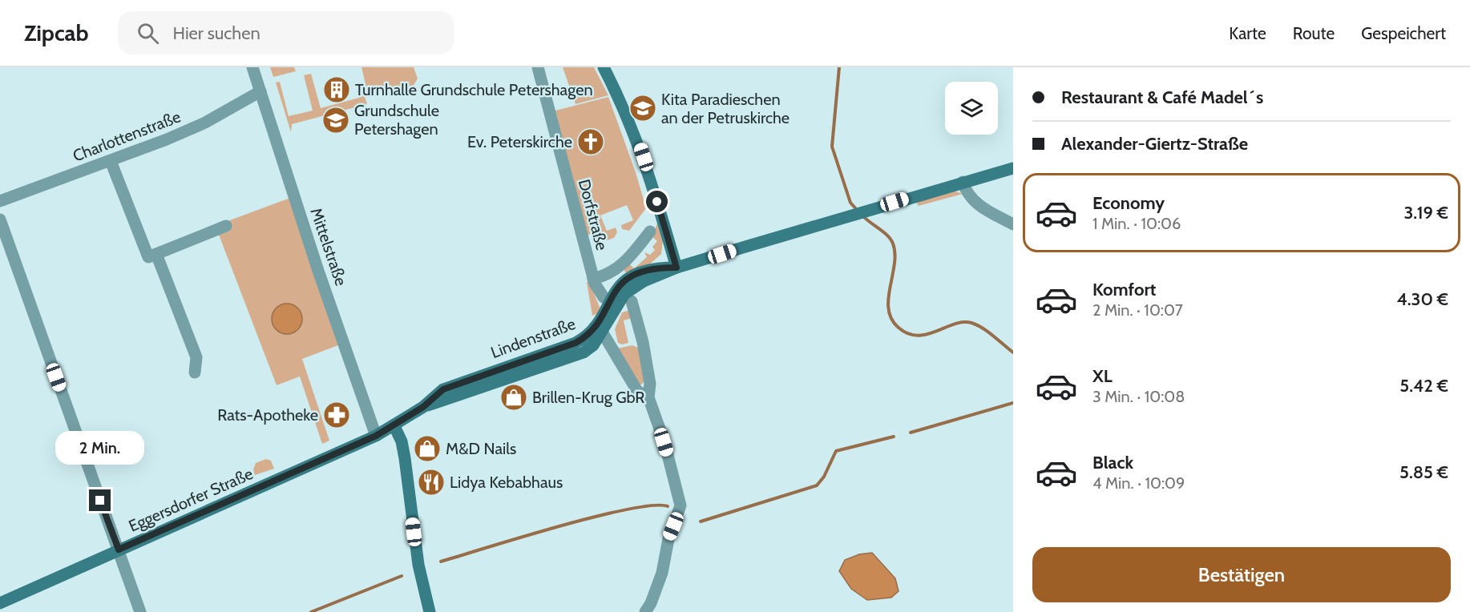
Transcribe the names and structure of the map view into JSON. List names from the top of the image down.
{
  "streets": {
    "street": [
      "Charlottenstraße",
      "Dorfstraße",
      "Mittelstraße",
      "Lindenstraße",
      "Eggersdorfer Straße"
    ]
  },
  "crossings": [
    ["Charlottenstraße", "Mittelstraße"],
    ["Dorfstraße", "Lindenstraße"],
    ["Mittelstraße", "Eggersdorfer Straße"],
    ["Lindenstraße", "Eggersdorfer Straße"]
  ],
  "places": {
    "building": ["Turnhalle Grundschule Petershagen"],
    "school or university": ["Kita Paradieschen an der Petruskirche", "Grundschule Petershagen"],
    "church": ["Ev. Peterskirche"],
    "shop": ["Brillen-Krug GbR", "M&D Nails"],
    "pharmacy": ["Rats-Apotheke"],
    "restaurant": ["Lidya Kebabhaus"]
  },
  "page": {
    "header": "Zipcab",
    "search": "Hier suchen",
    "nav": ["Karte", "Route", "Gespeichert"],
    "banner": ["Restaurant & Café Madel´s", "Alexander-Giertz-Straße"],
    "list": [
      {
        "name": "Economy",
        "note": "1 Min. · 10:06",
        "value": "3.19 €"
      },
      {
        "name": "Komfort",
        "note": "2 Min. · 10:07",
        "value": "4.30 €"
      },
      {
        "name": "XL",
        "note": "3 Min. · 10:08",
        "value": "5.42 €"
      },
      {
        "name": "Black",
        "note": "4 Min. · 10:09",
        "value": "5.85 €"
      }
    ],
    "bubble": "2 Min.",
    "buttons": "Bestätigen"
  }
}
